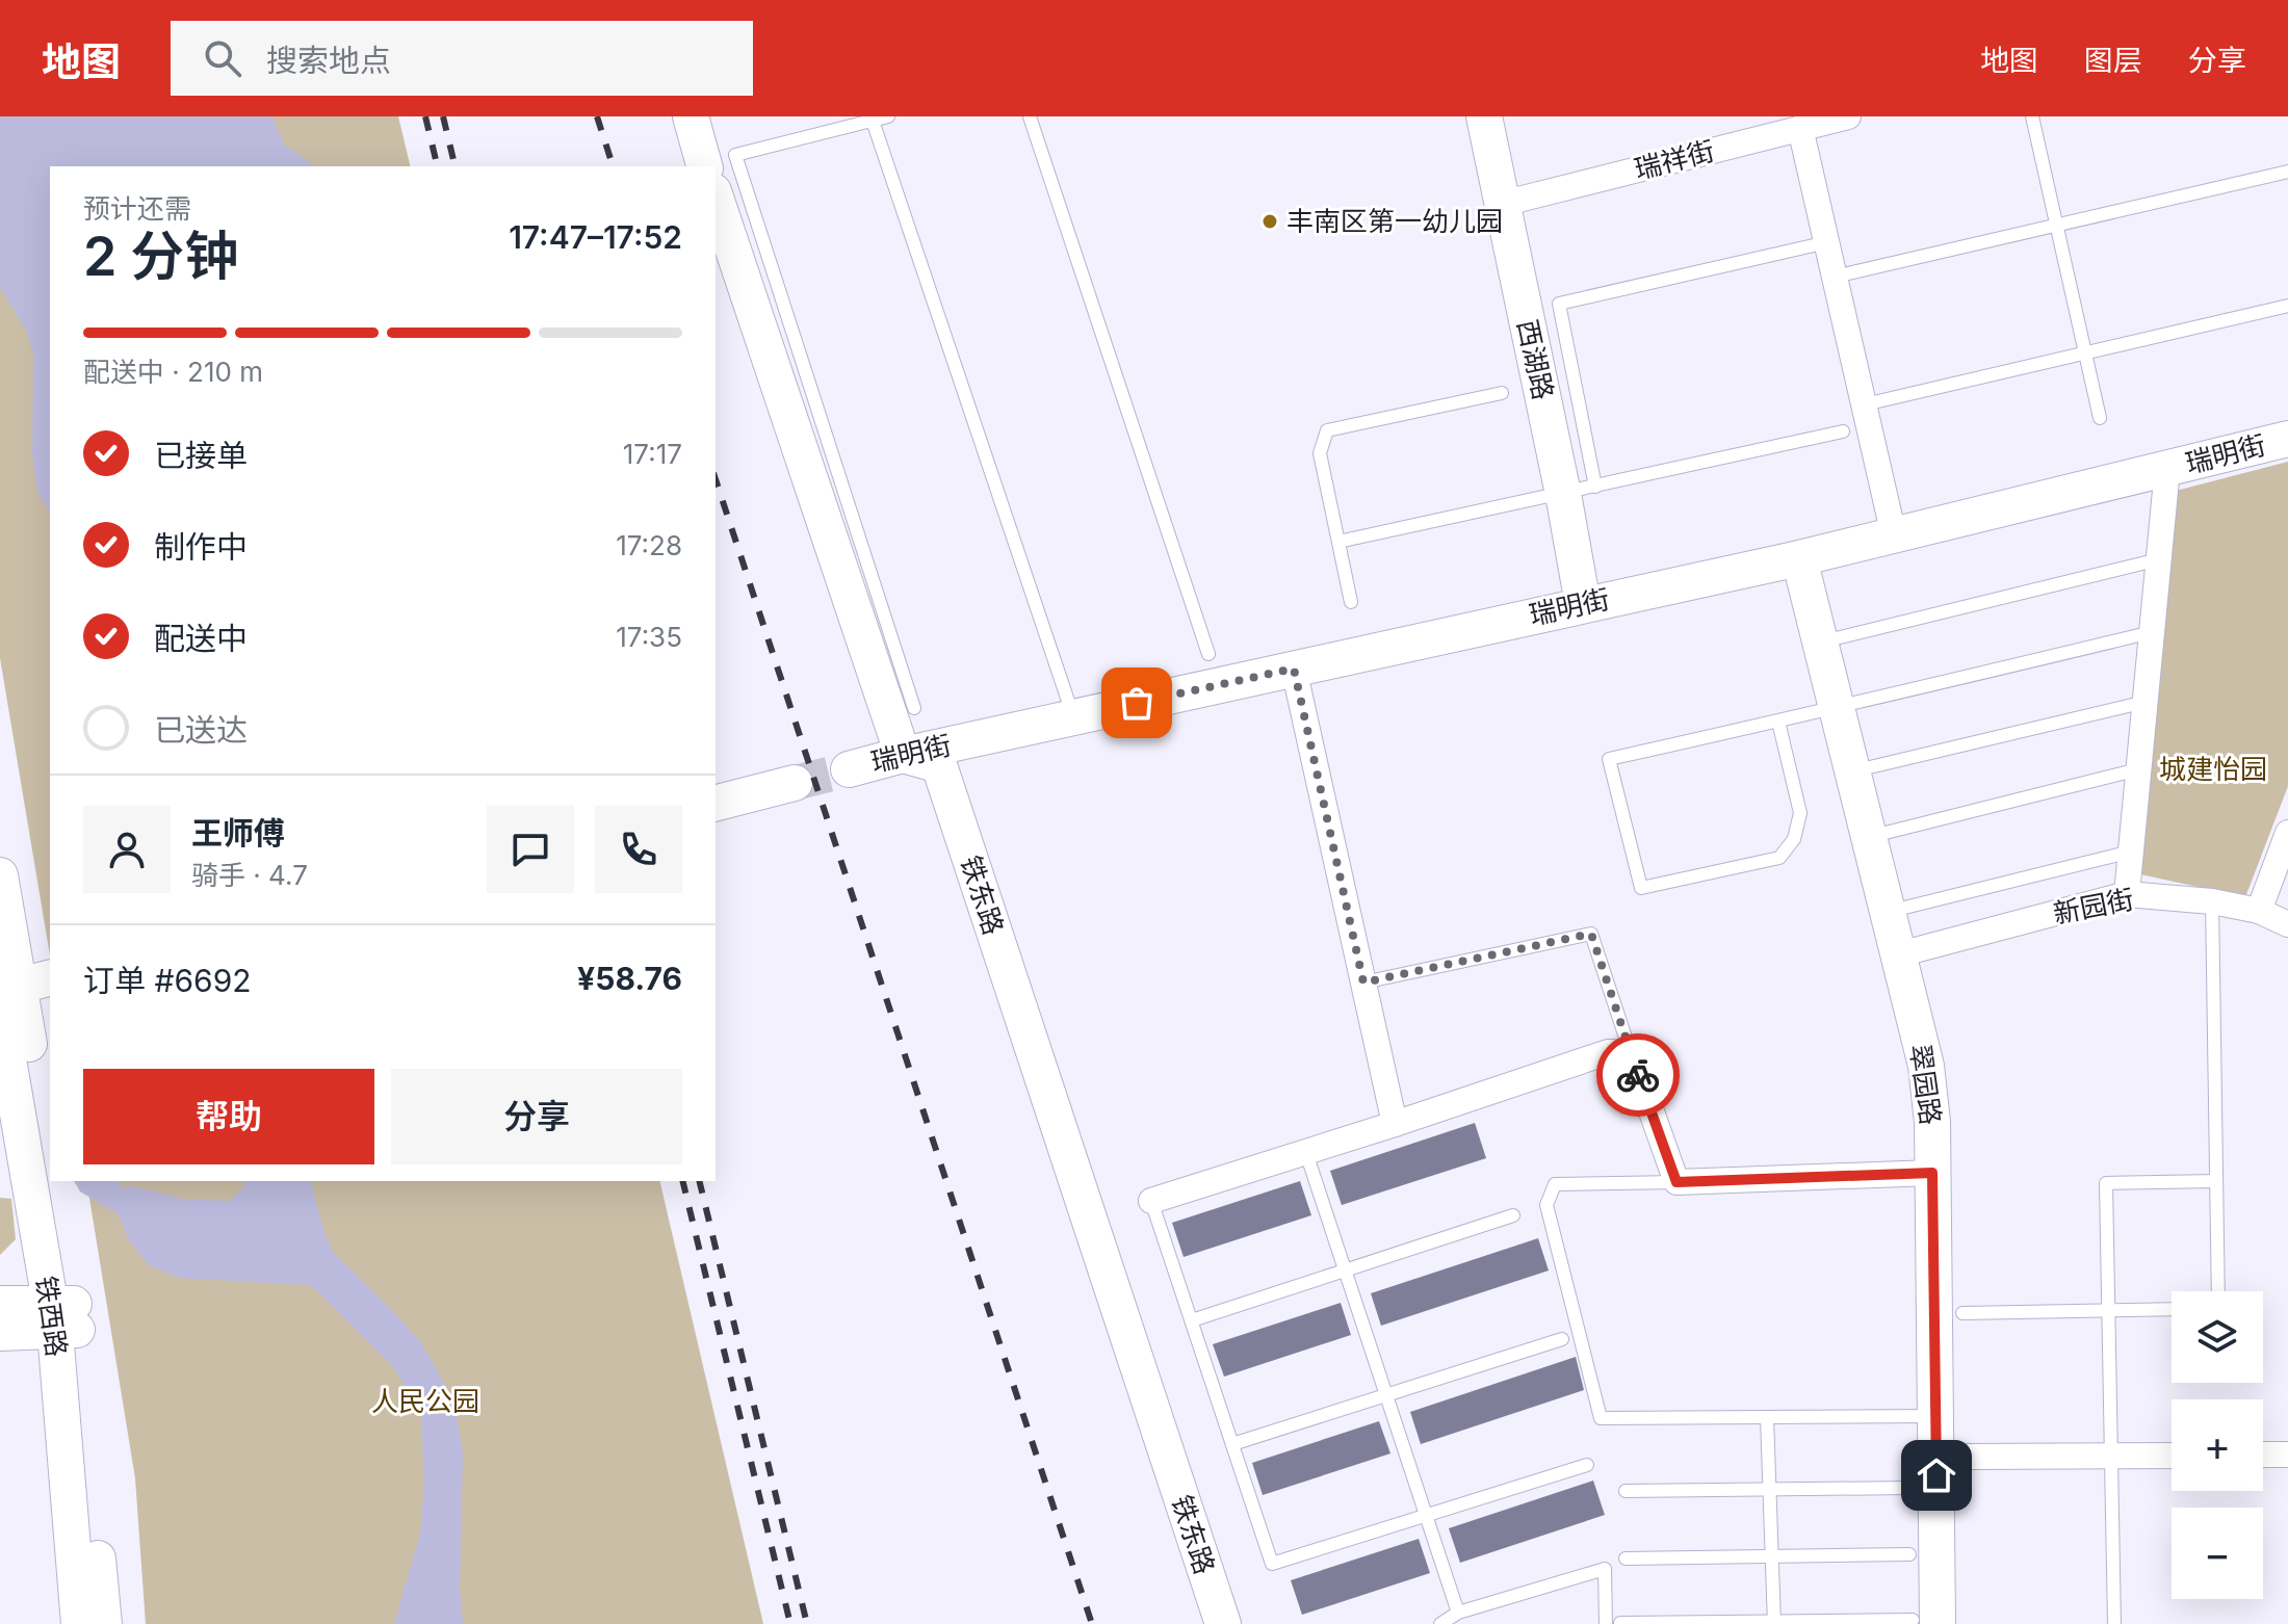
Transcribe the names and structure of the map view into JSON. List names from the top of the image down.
{
  "streets": {
    "street": [
      "瑞祥街",
      "西湖路",
      "瑞明街",
      "铁东路",
      "新园街",
      "翠园路",
      "铁西路"
    ]
  },
  "crossings": [
    ["瑞祥街", "西湖路"],
    ["西湖路", "瑞明街"],
    ["瑞明街", "铁东路"],
    ["瑞明街", "翠园路"],
    ["新园街", "翠园路"]
  ],
  "parks": ["城建怡园", "人民公园"],
  "places": ["丰南区第一幼儿园"],
  "page": {
    "header": "地图",
    "search": "搜索地点",
    "nav": ["地图", "图层", "分享"],
    "heading": ["2 分钟", "预计还需", "17:47–17:52"],
    "panel": [
      "王师傅",
      "骑手 · 4.7",
      "订单 #6692",
      "¥58.76"
    ],
    "bar": "配送中 · 210 m",
    "list": [
      ["已接单", "17:17"],
      ["制作中", "17:28"],
      ["配送中", "17:35"],
      "已送达"
    ],
    "buttons": ["帮助", "分享"],
    "map_buttons": ["+", "−"]
  }
}
